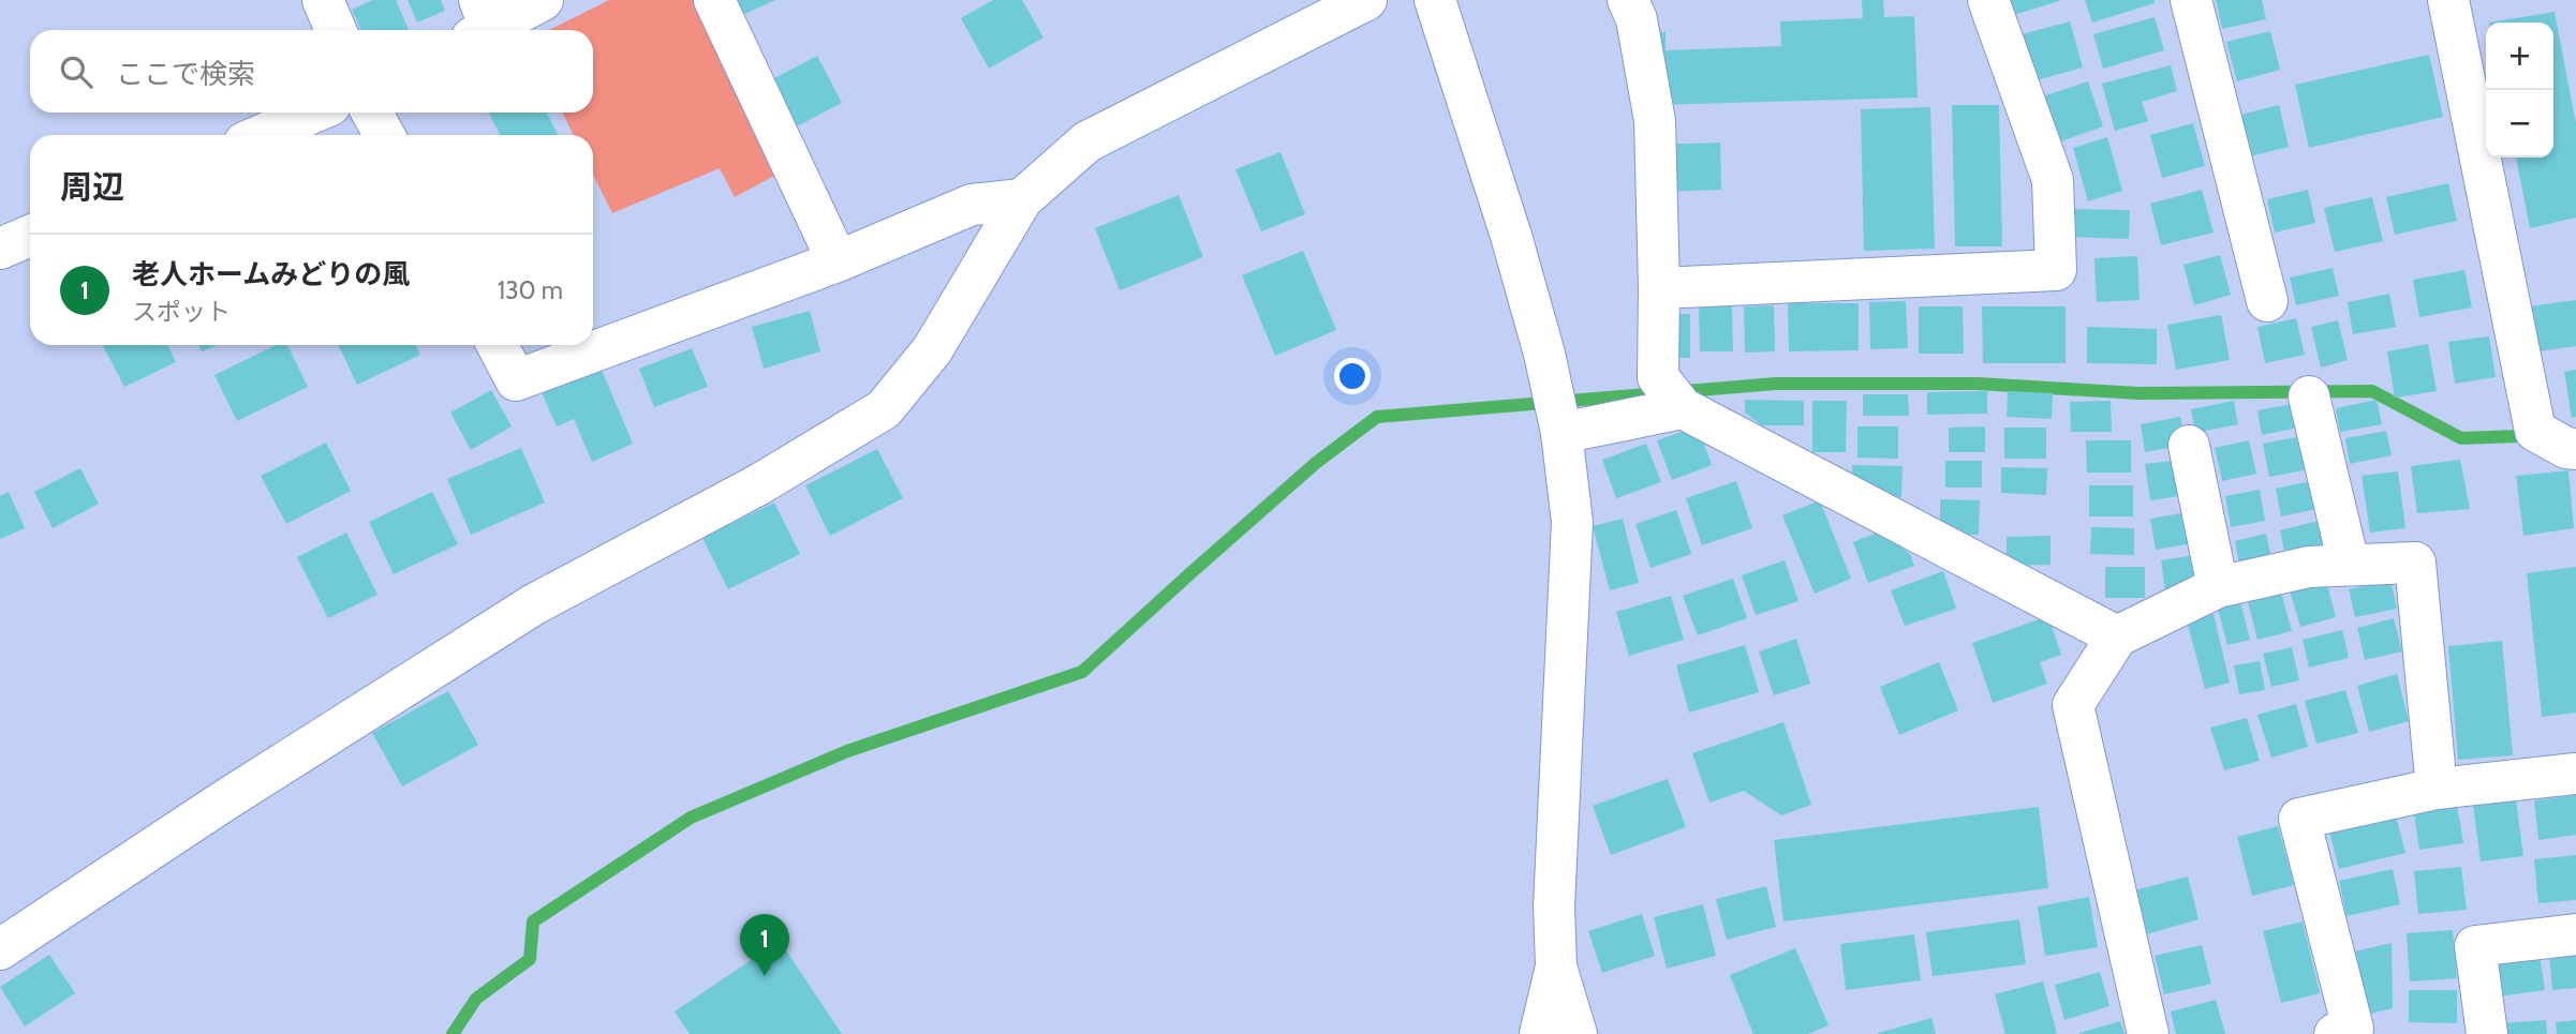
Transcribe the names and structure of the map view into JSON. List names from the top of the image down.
{
  "page": {
    "map_buttons": ["+", "−"],
    "search": "ここで検索",
    "heading": "周辺",
    "list": [
      {
        "mark": "1",
        "name": "老人ホームみどりの風",
        "note": "スポット",
        "value": "130 m"
      }
    ],
    "pins": "1"
  }
}
